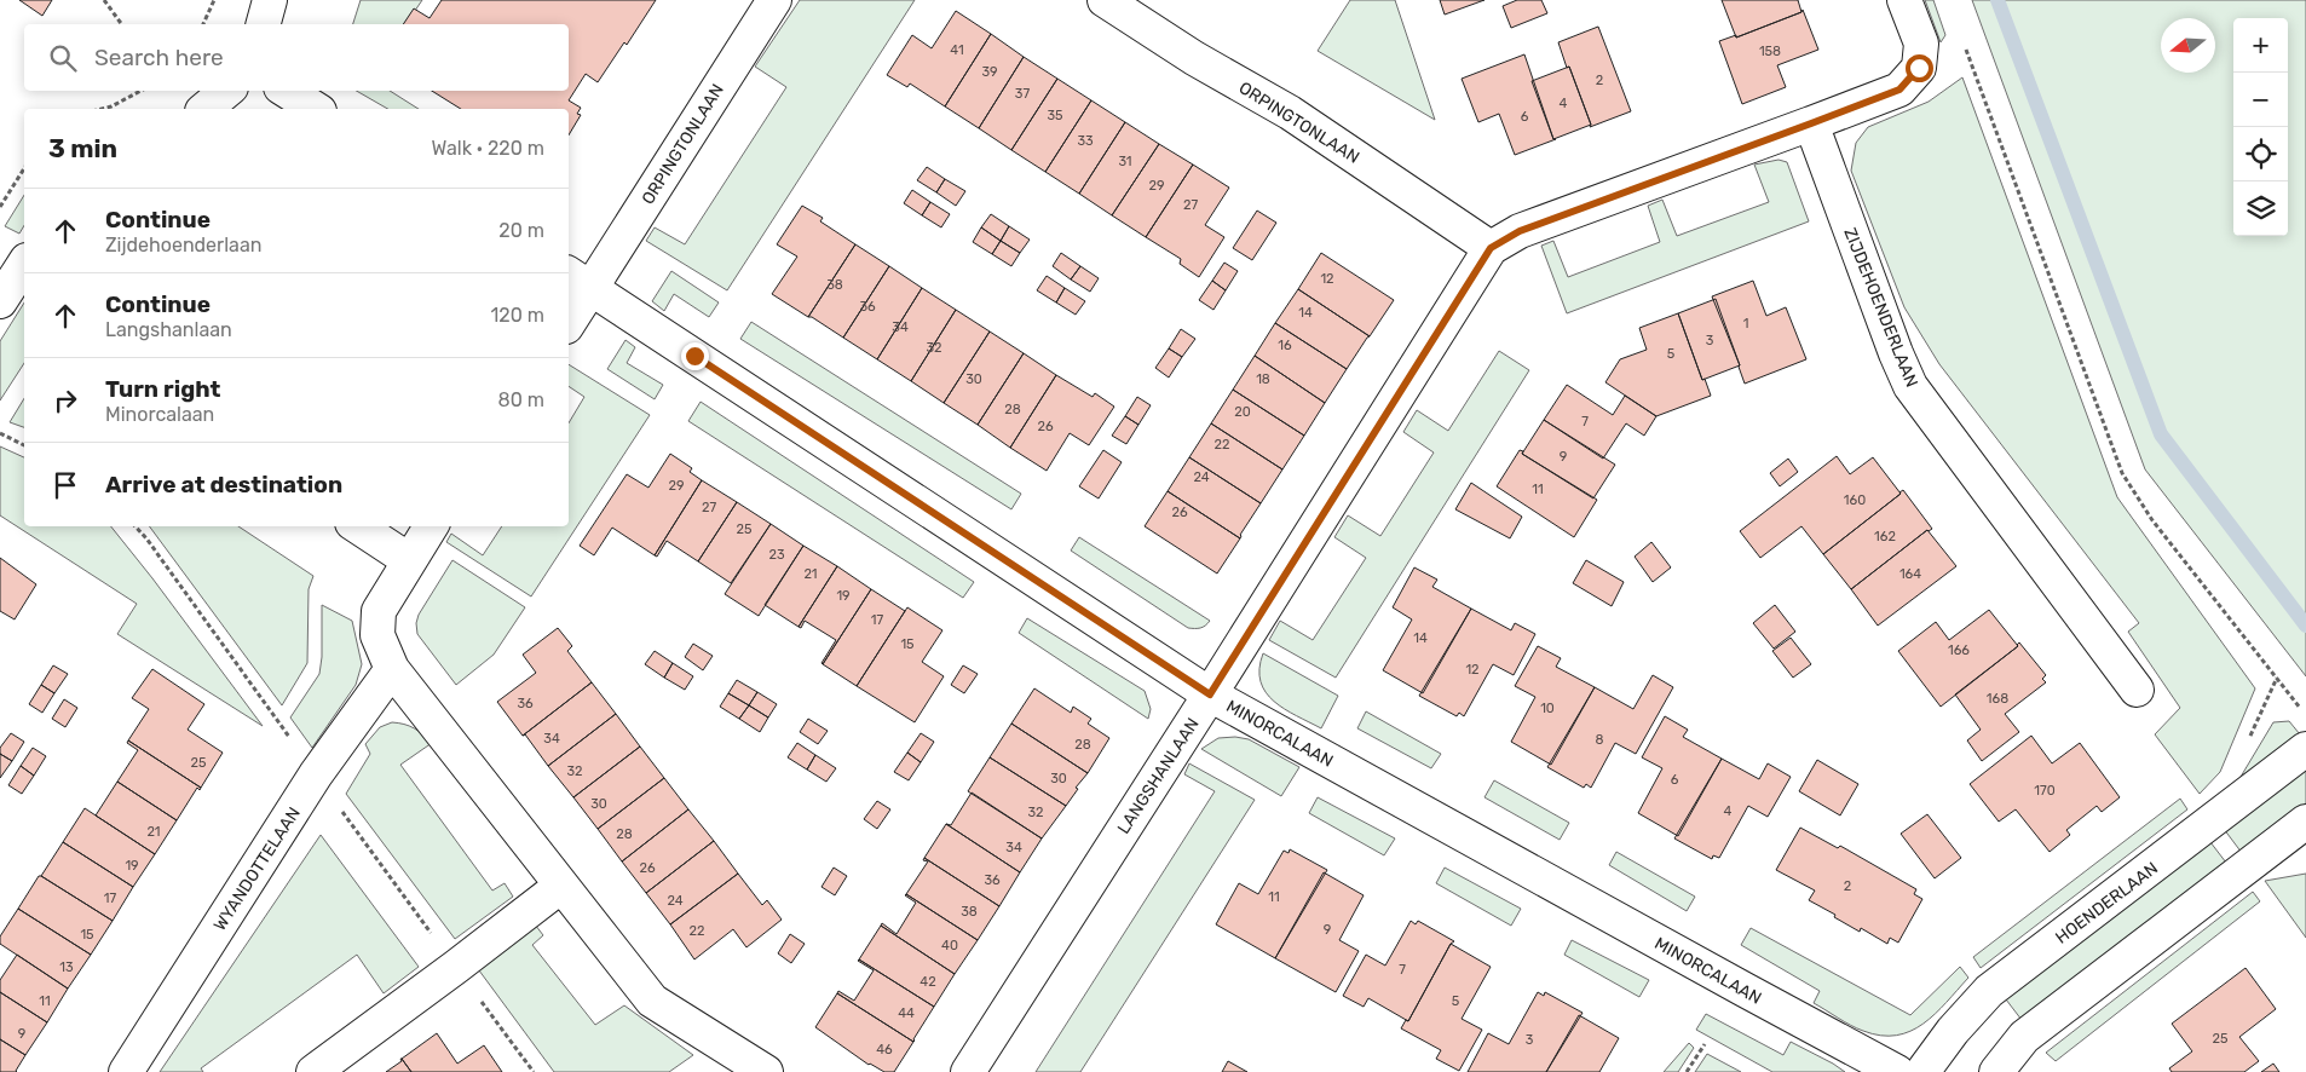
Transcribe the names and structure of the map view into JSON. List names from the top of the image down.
{
  "streets": {
    "street": [
      "ORPINGTONLAAN",
      "ZIJDEHOENDERLAAN",
      "MINORCALAAN",
      "LANGSHANLAAN",
      "WYANDOTTELAAN",
      "HOENDERLAAN"
    ]
  },
  "crossings": [
    ["ORPINGTONLAAN", "MINORCALAAN"],
    ["ORPINGTONLAAN", "LANGSHANLAAN"],
    ["ZIJDEHOENDERLAAN", "LANGSHANLAAN"],
    ["MINORCALAAN", "LANGSHANLAAN"]
  ],
  "house_numbers": [
    "41",
    "158",
    "39",
    "2",
    "37",
    "4",
    "35",
    "6",
    "33",
    "31",
    "29",
    "27",
    "12",
    "38",
    "36",
    "14",
    "1",
    "34",
    "3",
    "16",
    "32",
    "5",
    "30",
    "18",
    "28",
    "20",
    "7",
    "26",
    "22",
    "9",
    "24",
    "29",
    "11",
    "160",
    "27",
    "26",
    "25",
    "162",
    "23",
    "21",
    "164",
    "19",
    "17",
    "14",
    "15",
    "166",
    "12",
    "168",
    "36",
    "10",
    "34",
    "8",
    "28",
    "25",
    "32",
    "30",
    "6",
    "170",
    "30",
    "4",
    "32",
    "21",
    "28",
    "34",
    "19",
    "26",
    "36",
    "2",
    "11",
    "17",
    "24",
    "38",
    "9",
    "22",
    "15",
    "40",
    "13",
    "7",
    "42",
    "11",
    "5",
    "44",
    "9",
    "25",
    "3",
    "46"
  ],
  "north": "left",
  "page": {
    "map_buttons": ["+", "−"],
    "search": "Search here",
    "heading": ["3 min", "Walk · 220 m"],
    "list": [
      ["Continue", "Zijdehoenderlaan", "20 m"],
      ["Continue", "Langshanlaan", "120 m"],
      ["Turn right", "Minorcalaan", "80 m"],
      "Arrive at destination"
    ]
  }
}
